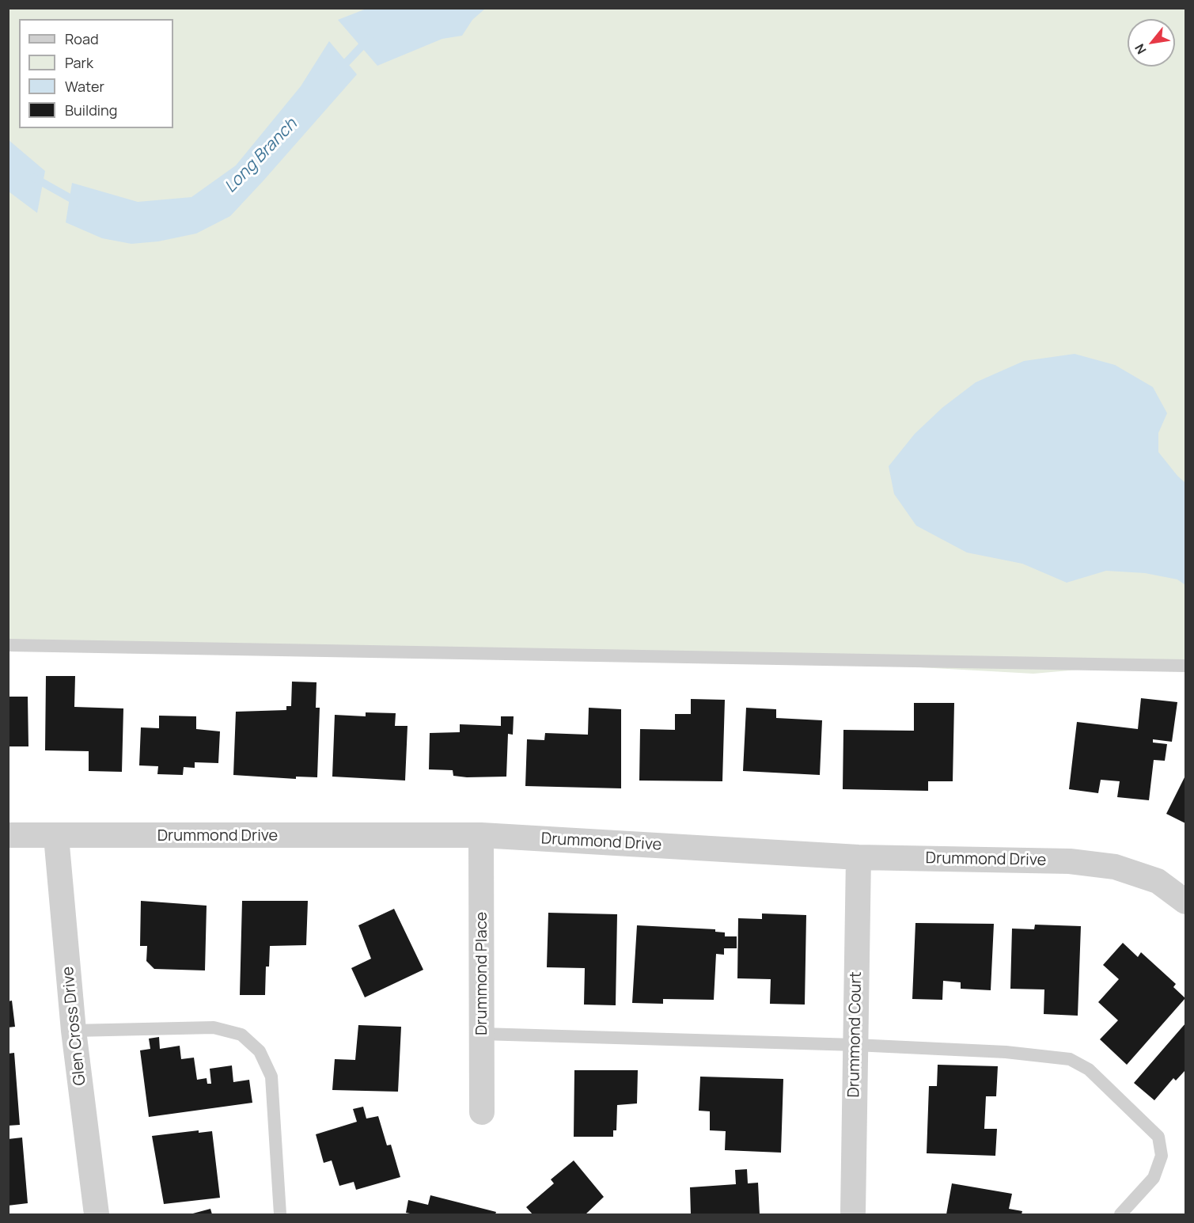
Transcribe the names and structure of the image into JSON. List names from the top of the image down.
{
  "streets": {
    "street": [
      "Drummond Drive",
      "Drummond Place",
      "Glen Cross Drive",
      "Drummond Court"
    ]
  },
  "crossings": [
    ["Drummond Drive", "Drummond Place"],
    ["Drummond Drive", "Glen Cross Drive"],
    ["Drummond Drive", "Drummond Court"]
  ],
  "water": ["Long Branch"],
  "legend": [
    "Road",
    "Park",
    "Water",
    "Building"
  ],
  "north": "bottom left"
}
